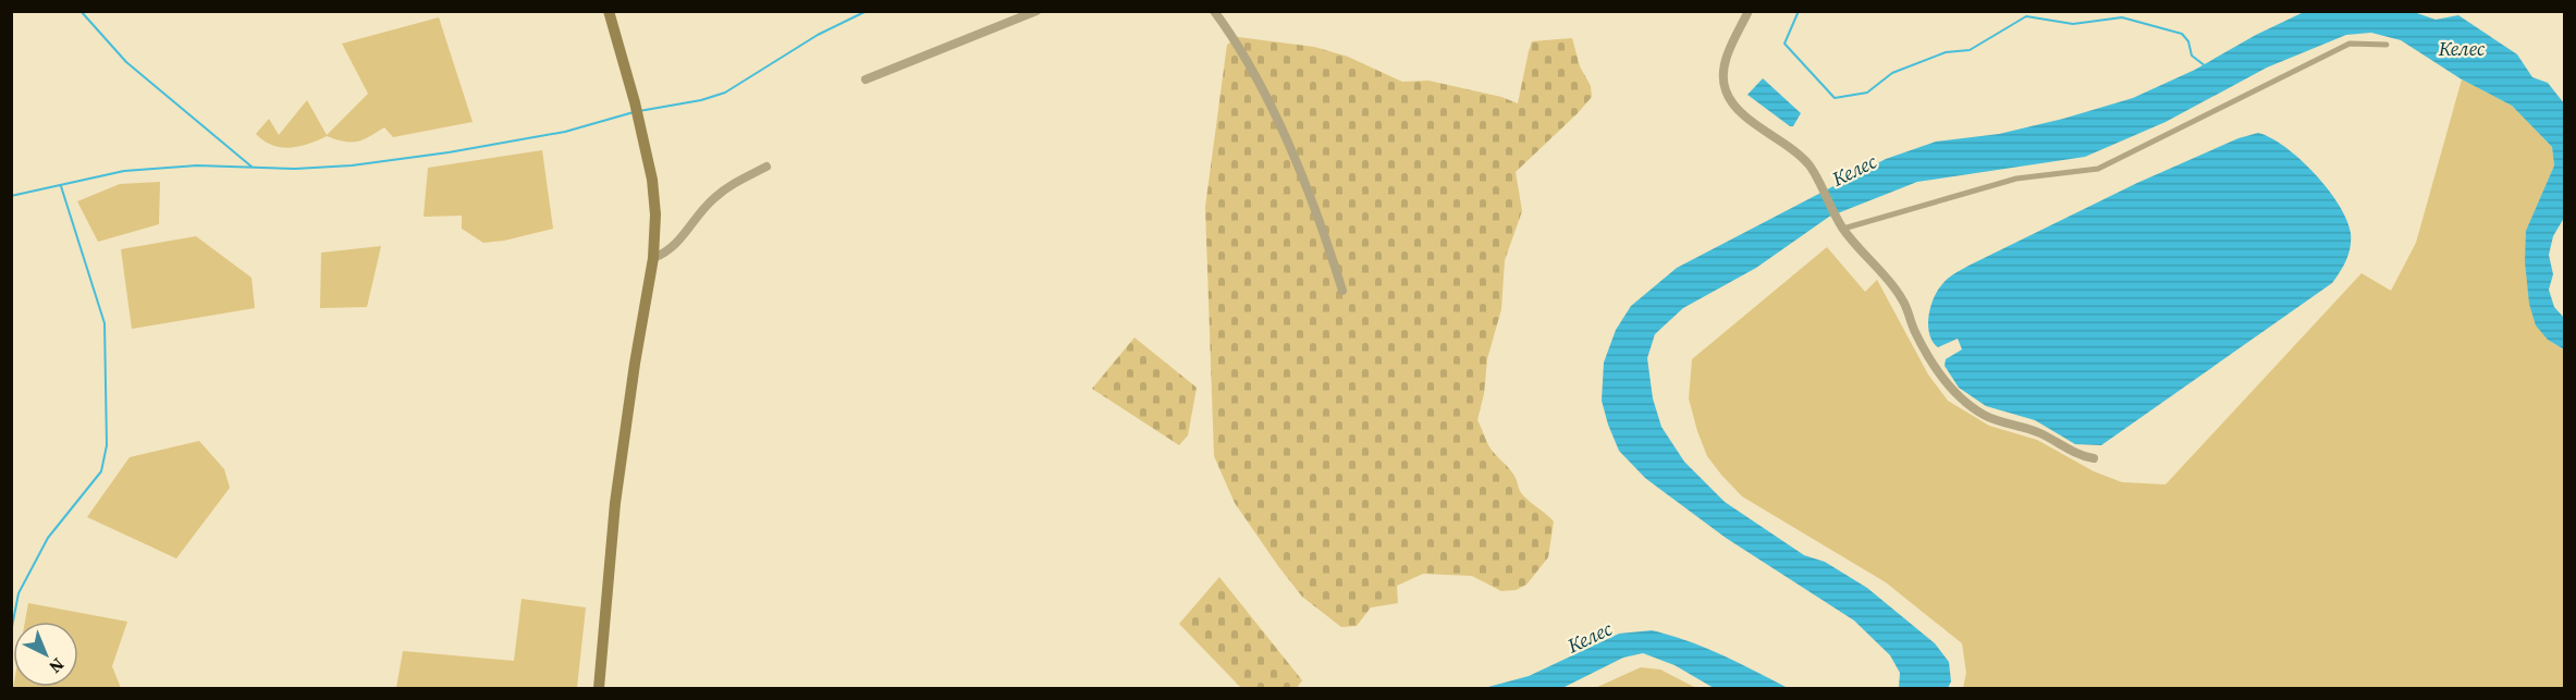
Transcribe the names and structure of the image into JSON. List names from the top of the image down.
{
  "water": ["Келес"],
  "north": "bottom right"
}
